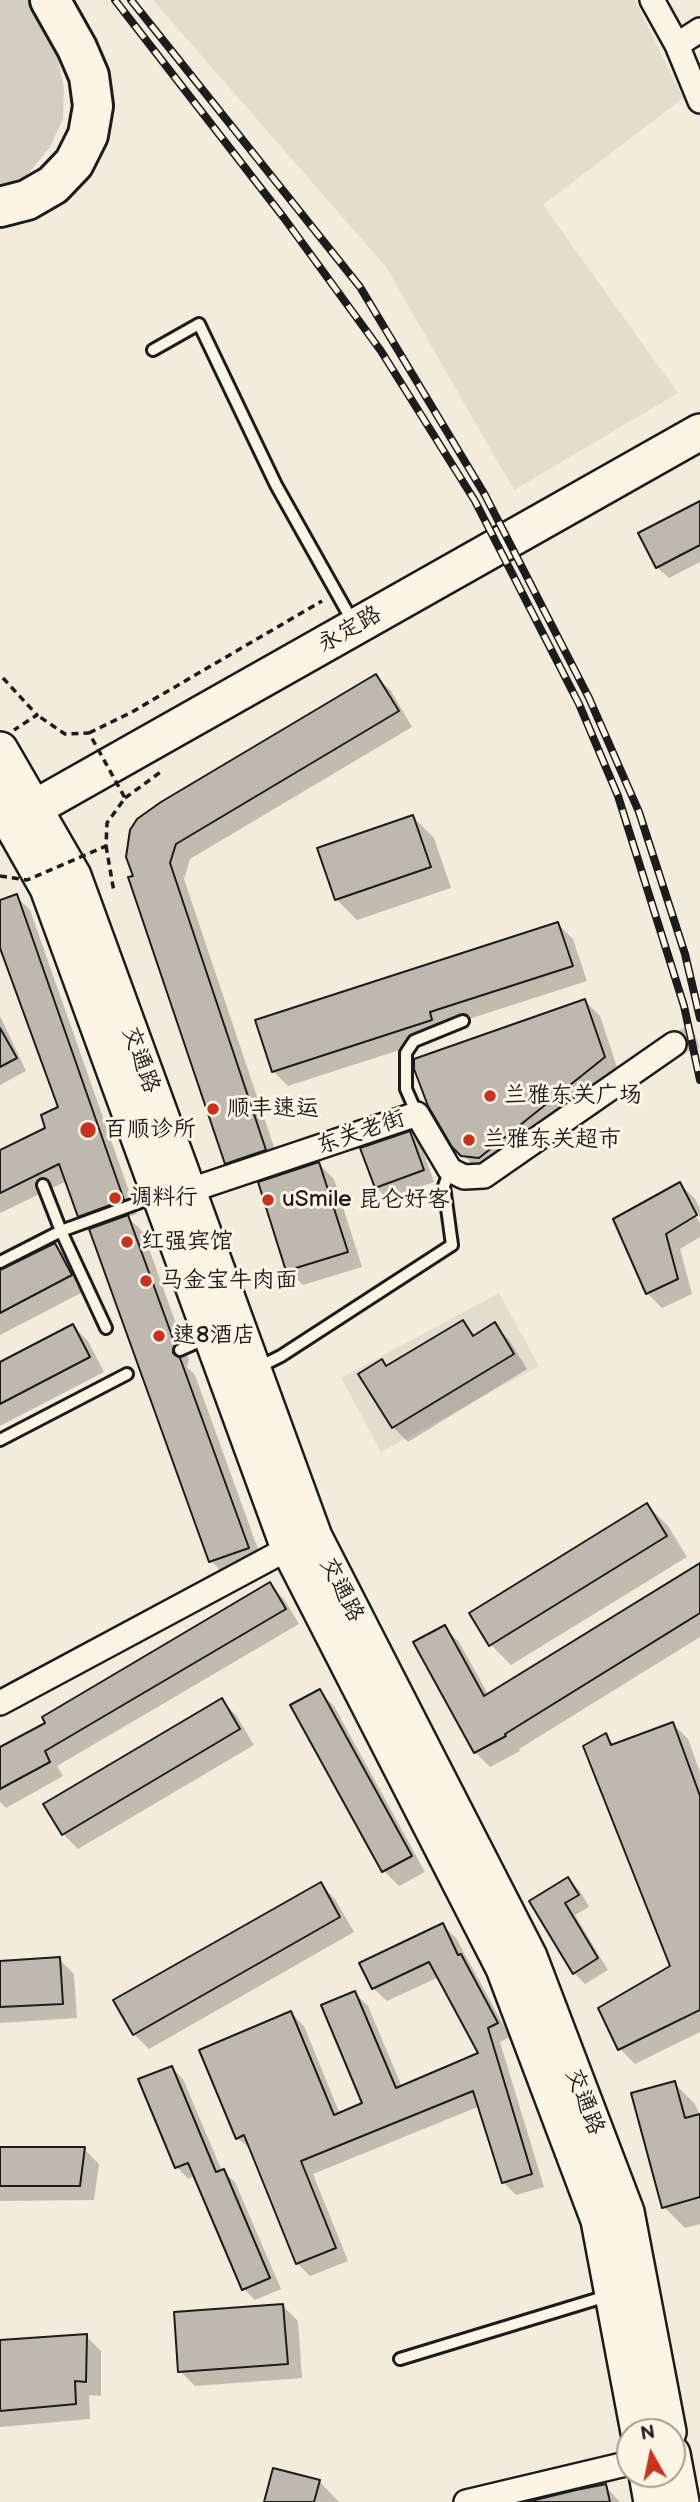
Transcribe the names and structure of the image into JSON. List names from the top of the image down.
{
  "streets": {
    "main road": ["永定路", "交通路"],
    "street": ["东关老街"]
  },
  "crossings": [
    ["永定路", "交通路"],
    ["交通路", "东关老街"]
  ],
  "places": [
    "兰雅东关广场",
    "顺丰速运",
    "百顺诊所",
    "兰雅东关超市",
    "调料行",
    "uSmile 昆仑好客",
    "红强宾馆",
    "马金宝牛肉面",
    "速8酒店"
  ],
  "north": "top"
}
